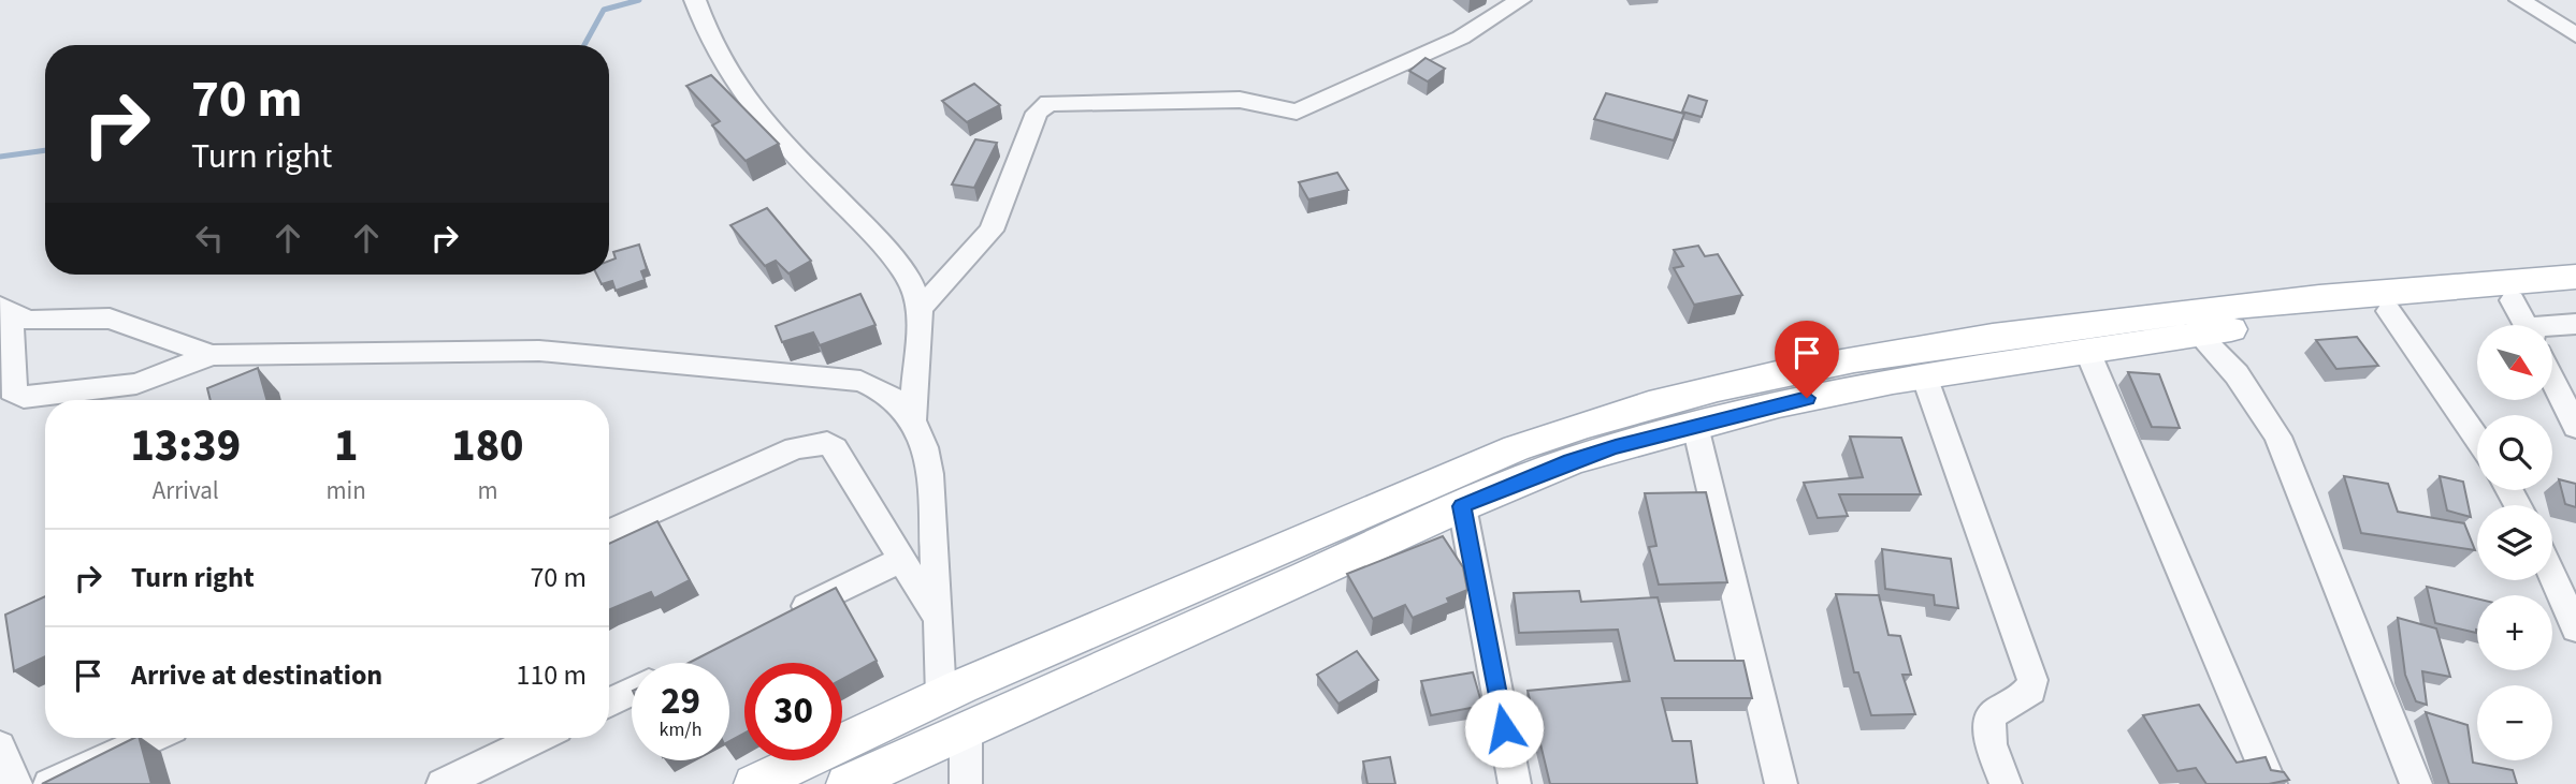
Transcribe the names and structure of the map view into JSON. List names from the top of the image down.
{
  "north": "bottom right",
  "page": {
    "turn": ["70 m", "Turn right"],
    "map_buttons": ["+", "−"],
    "eta": [
      "13:39",
      "Arrival",
      "1",
      "min",
      "180",
      "m"
    ],
    "list": [
      {
        "name": "Turn right",
        "value": "70 m"
      },
      {
        "name": "Arrive at destination",
        "value": "110 m"
      }
    ],
    "speed": "29 km/h",
    "limit": "30"
  }
}
